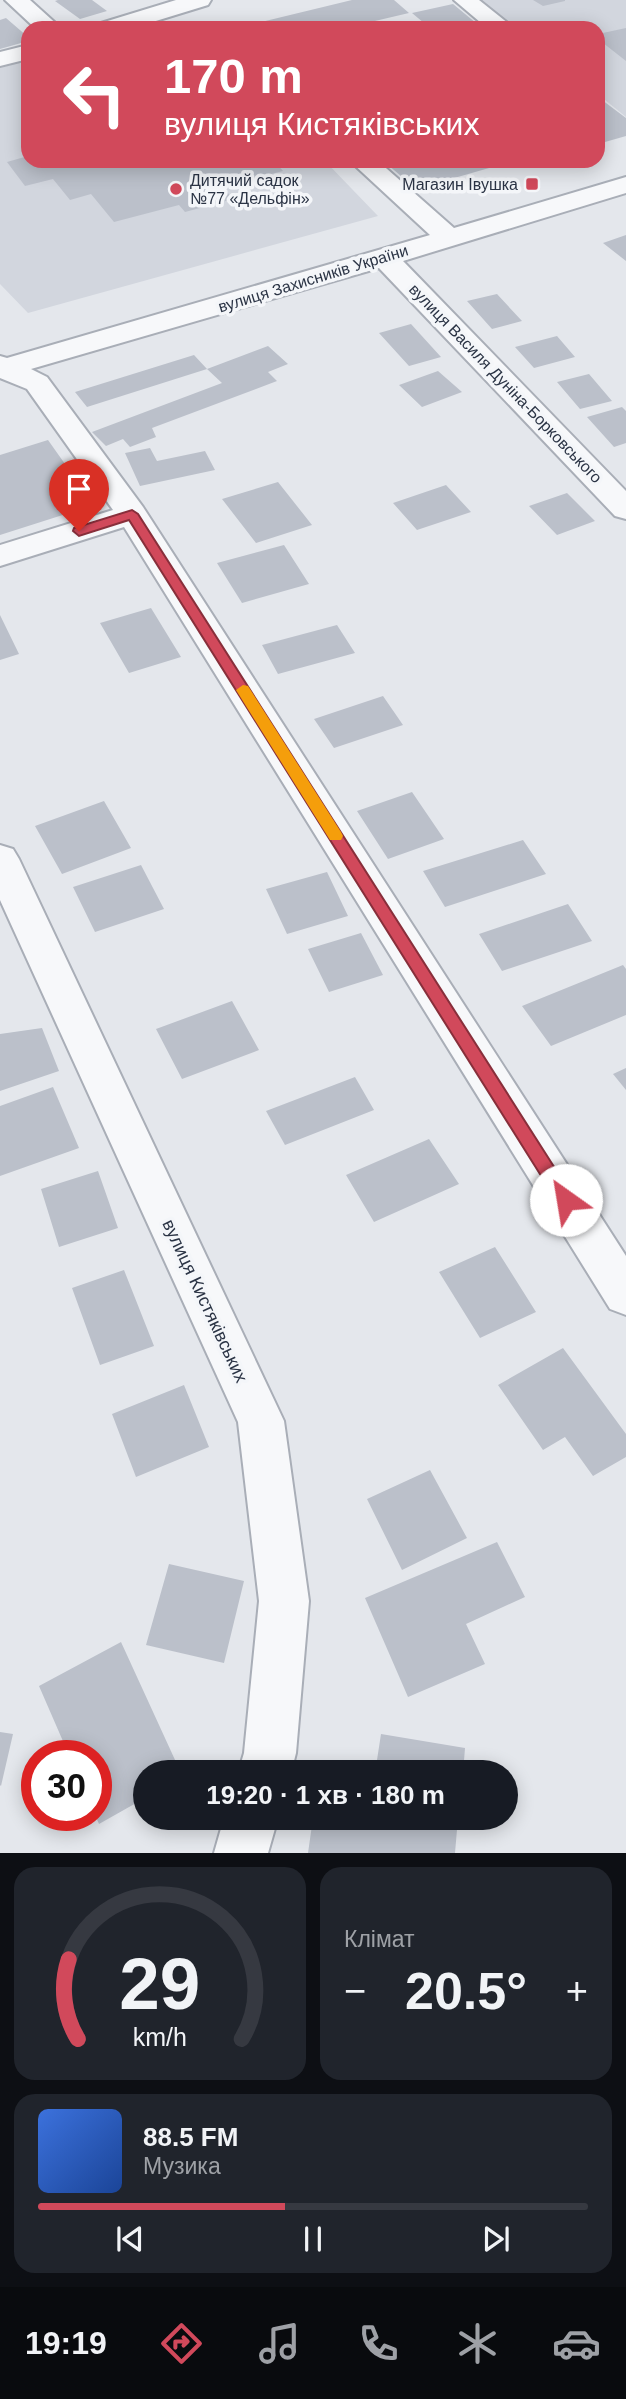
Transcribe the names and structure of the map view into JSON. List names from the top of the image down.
{
  "streets": {
    "street": ["вулиця Захисників України", "вулиця Василя Дуніна-Борковського", "вулиця Кистяківських"]
  },
  "crossings": [
    ["вулиця Захисників України", "вулиця Василя Дуніна-Борковського"]
  ],
  "places": {
    "transit": ["Магазин Івушка"],
    "other": ["Дитячий садок №77 «Дельфін»"]
  },
  "page": {
    "turn": ["170 m", "вулиця Кистяківських"],
    "limit": "30",
    "trip": "19:20 · 1 хв · 180 m",
    "tile": "Клімат",
    "heat": ["−", "20.5°", "+"],
    "song": ["88.5 FM", "Музика"],
    "tabs": "19:19",
    "gauge": ["29", "km/h"]
  }
}
